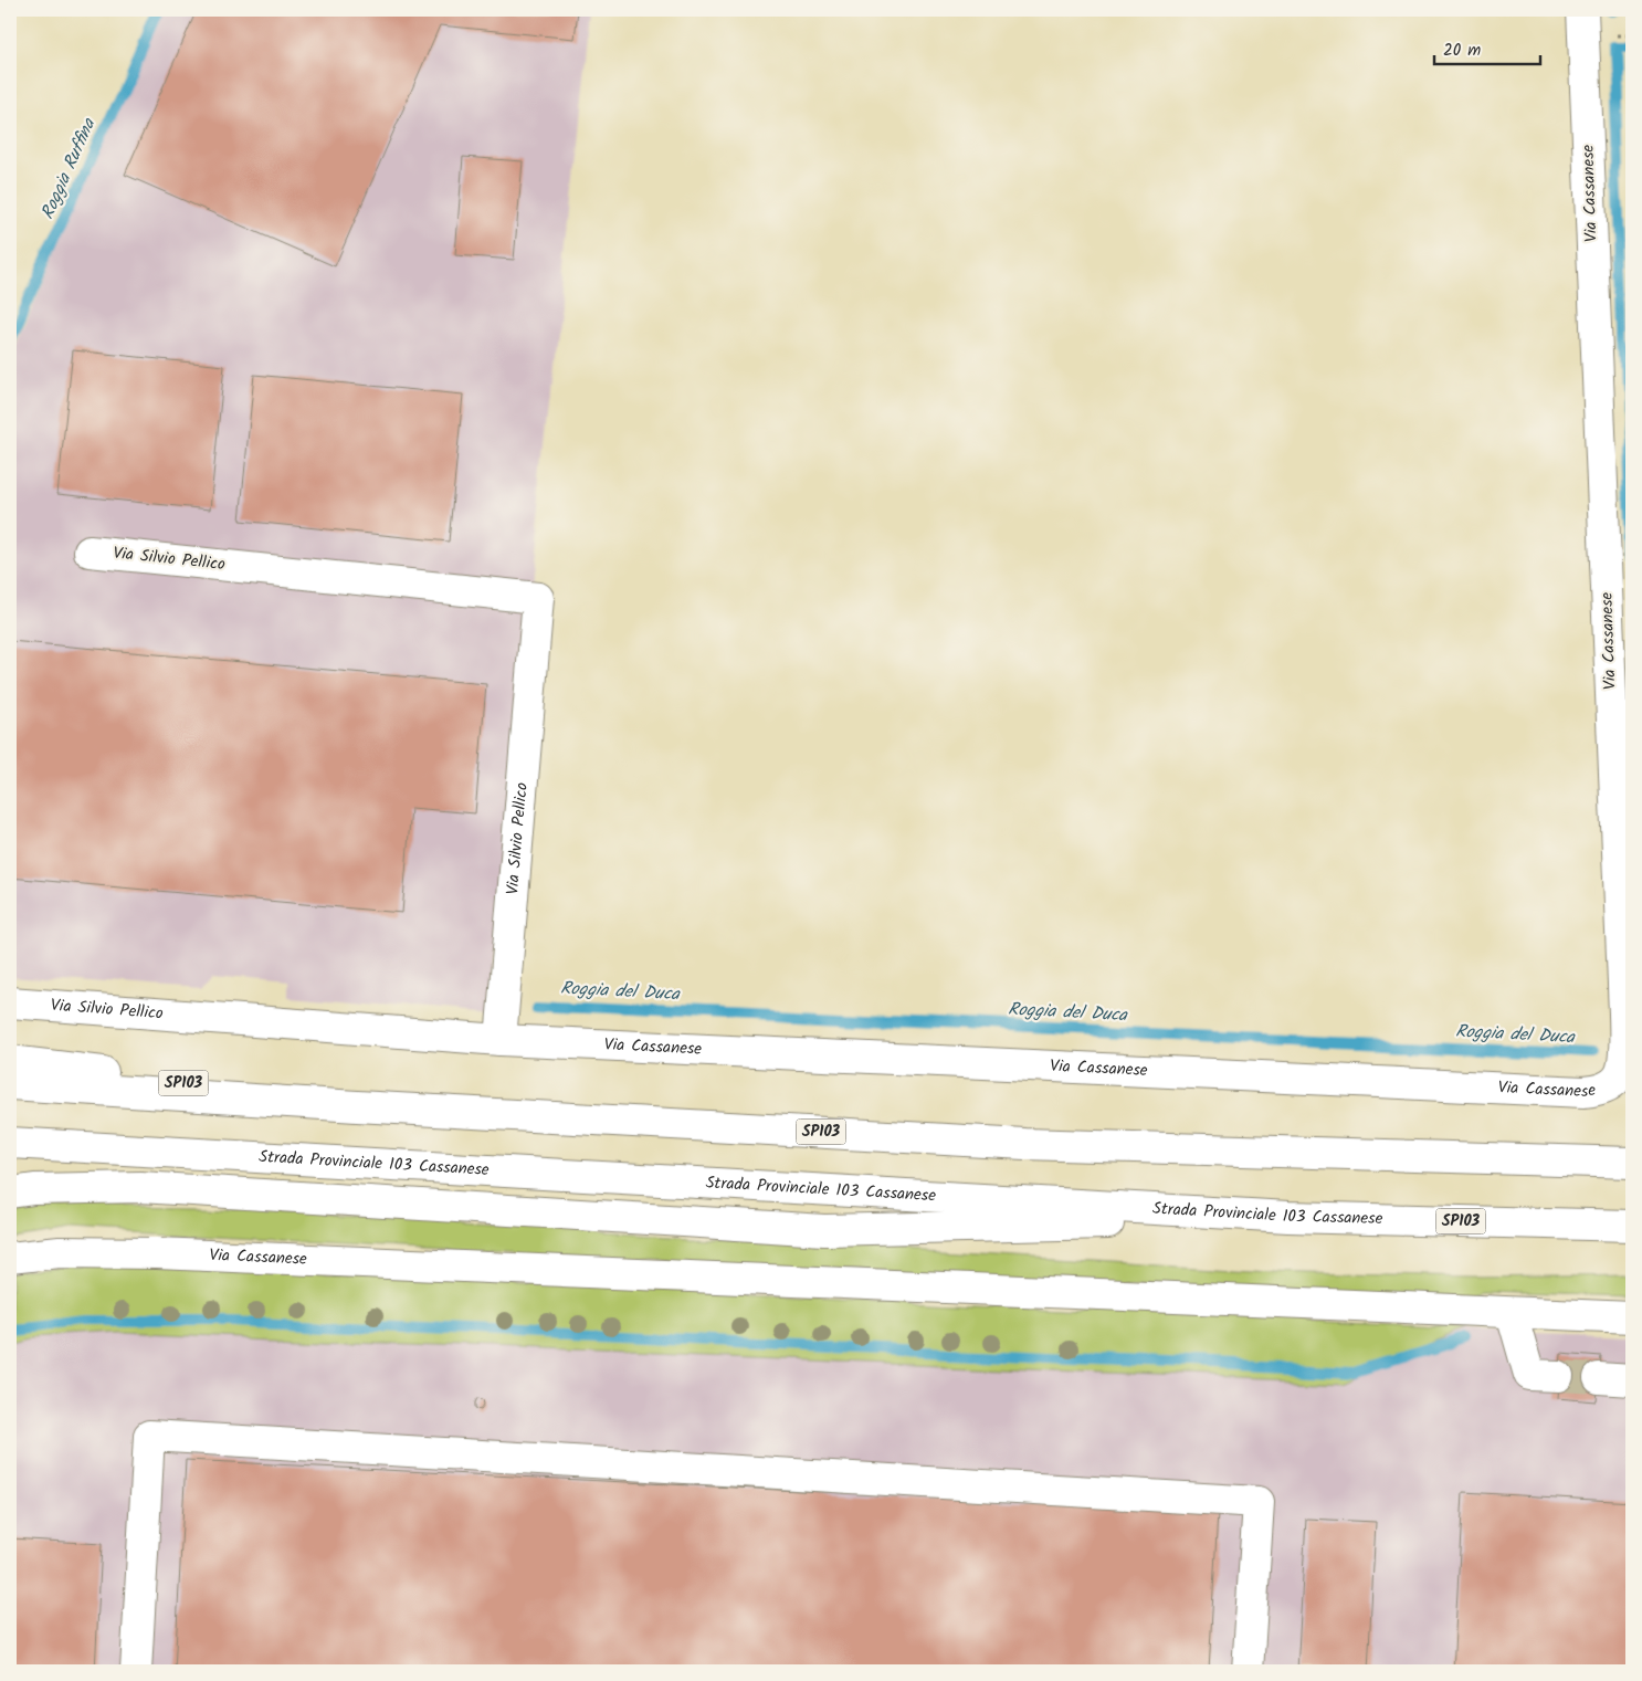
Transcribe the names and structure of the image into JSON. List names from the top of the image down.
{
  "streets": {
    "main road": [
      "Via Cassanese",
      "Via Silvio Pellico",
      "SP103",
      "Strada Provinciale 103 Cassanese"
    ]
  },
  "crossings": [
    ["Via Cassanese", "Via Silvio Pellico"],
    ["SP103", "Strada Provinciale 103 Cassanese"]
  ],
  "water": ["Roggia Ruffina", "Roggia del Duca"],
  "scale_bar": "20 m"
}
